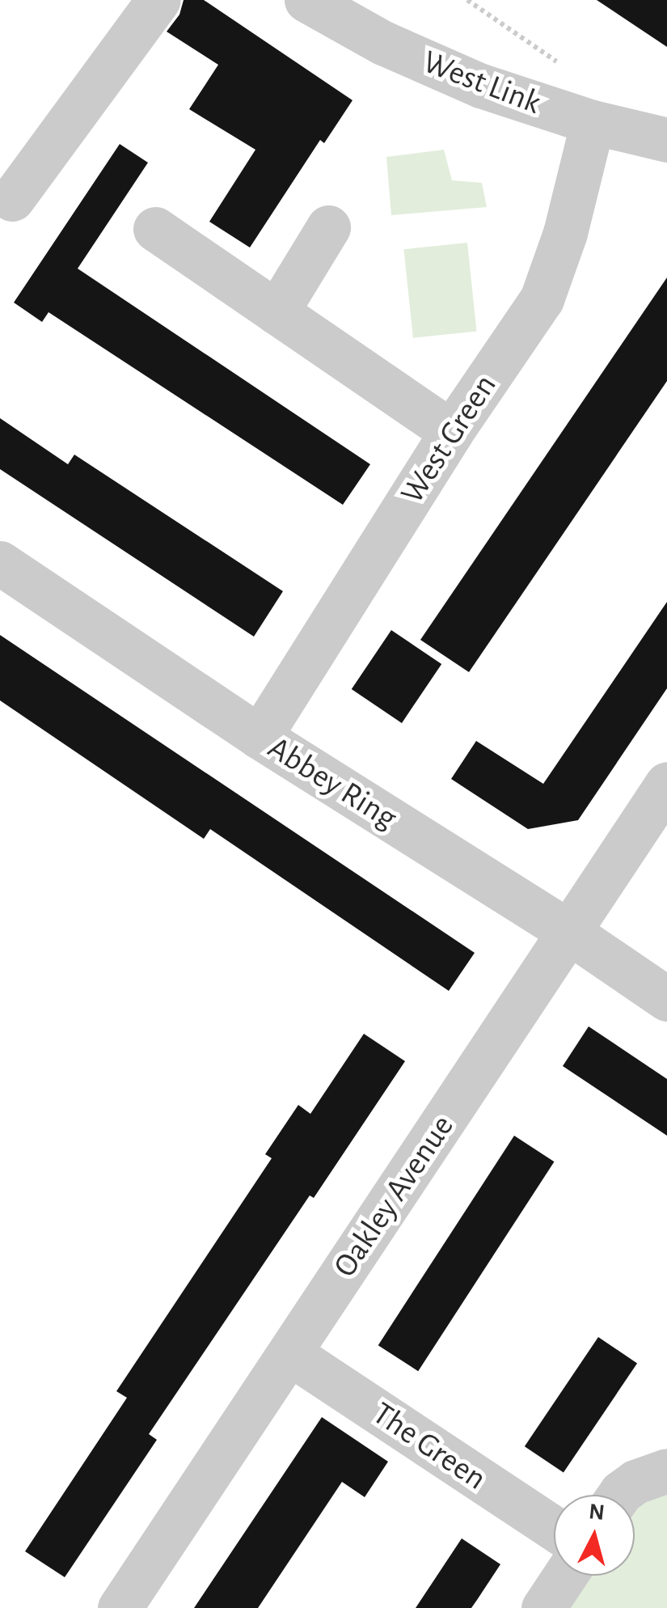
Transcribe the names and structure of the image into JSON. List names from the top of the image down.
{
  "streets": {
    "street": [
      "West Link",
      "West Green",
      "Abbey Ring",
      "Oakley Avenue",
      "The Green"
    ]
  },
  "crossings": [
    ["West Link", "West Green"],
    ["West Green", "Abbey Ring"],
    ["Abbey Ring", "Oakley Avenue"],
    ["Oakley Avenue", "The Green"]
  ],
  "north": "top"
}
